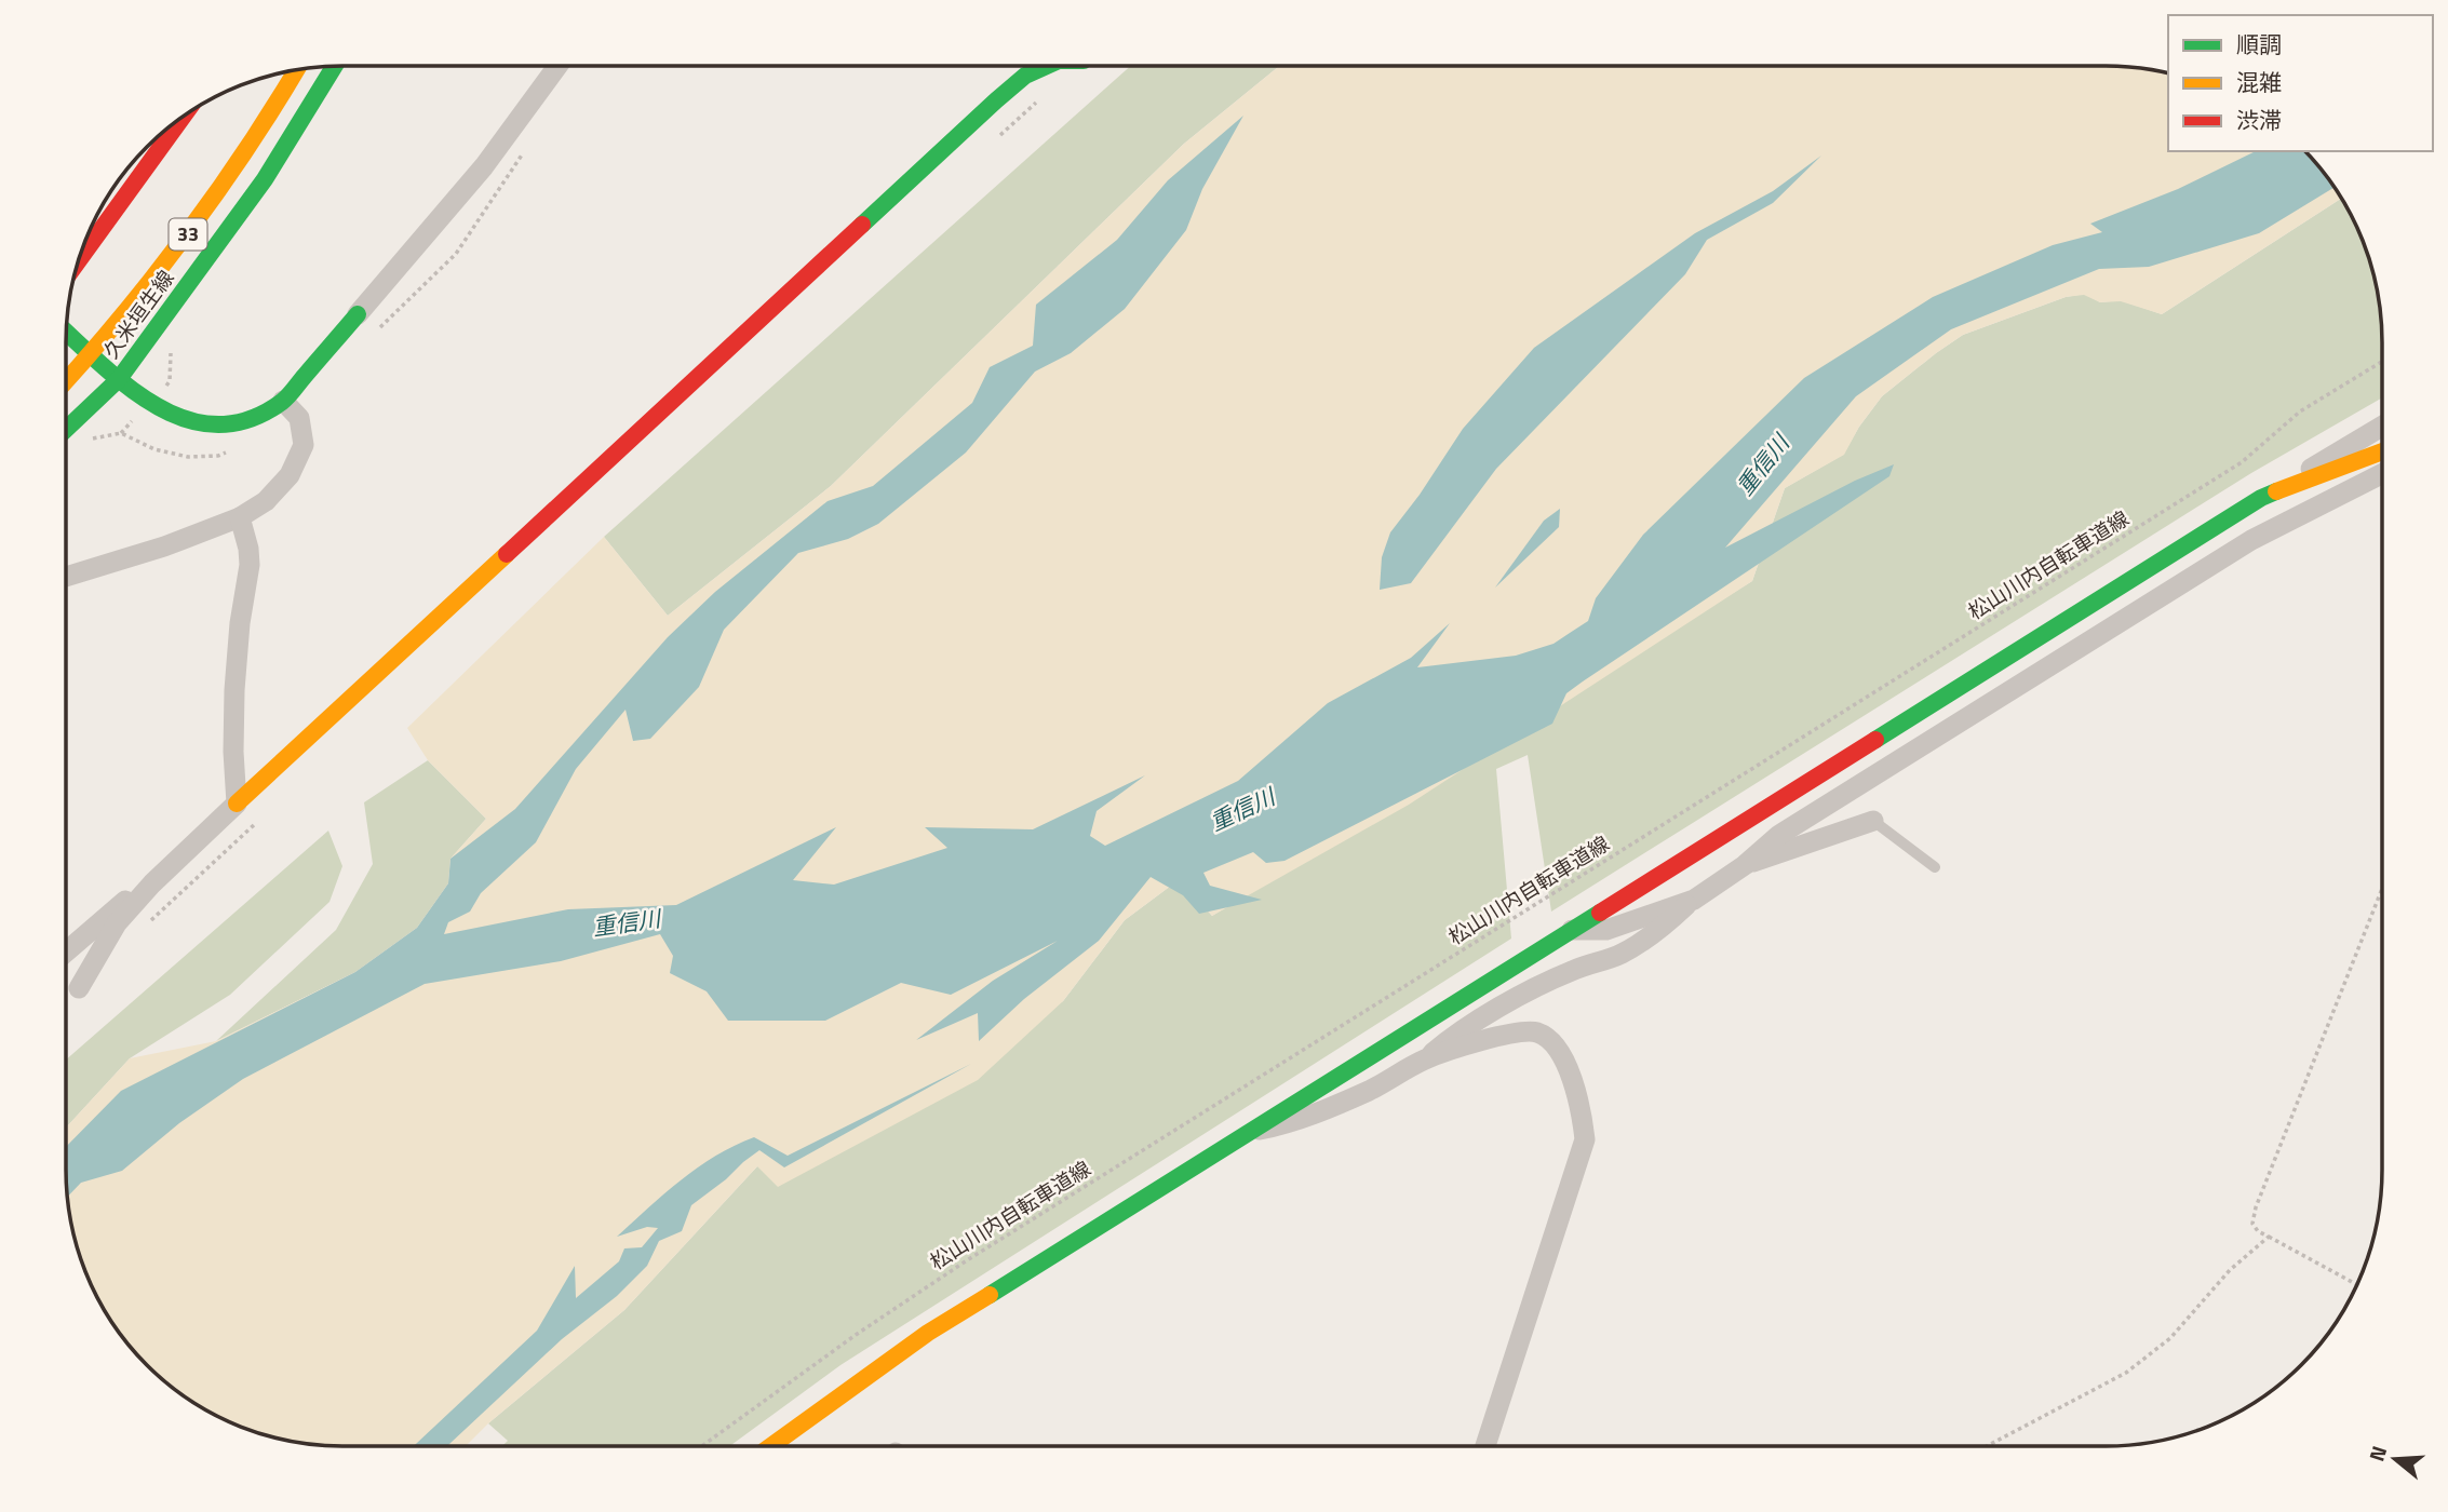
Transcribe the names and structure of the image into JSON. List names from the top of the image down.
{
  "streets": {
    "main road": ["33", "久米垣生線"],
    "path": ["松山川内自転車道線"]
  },
  "water": ["重信川"],
  "legend": ["順調", "混雑", "渋滞"],
  "north": "left"
}
